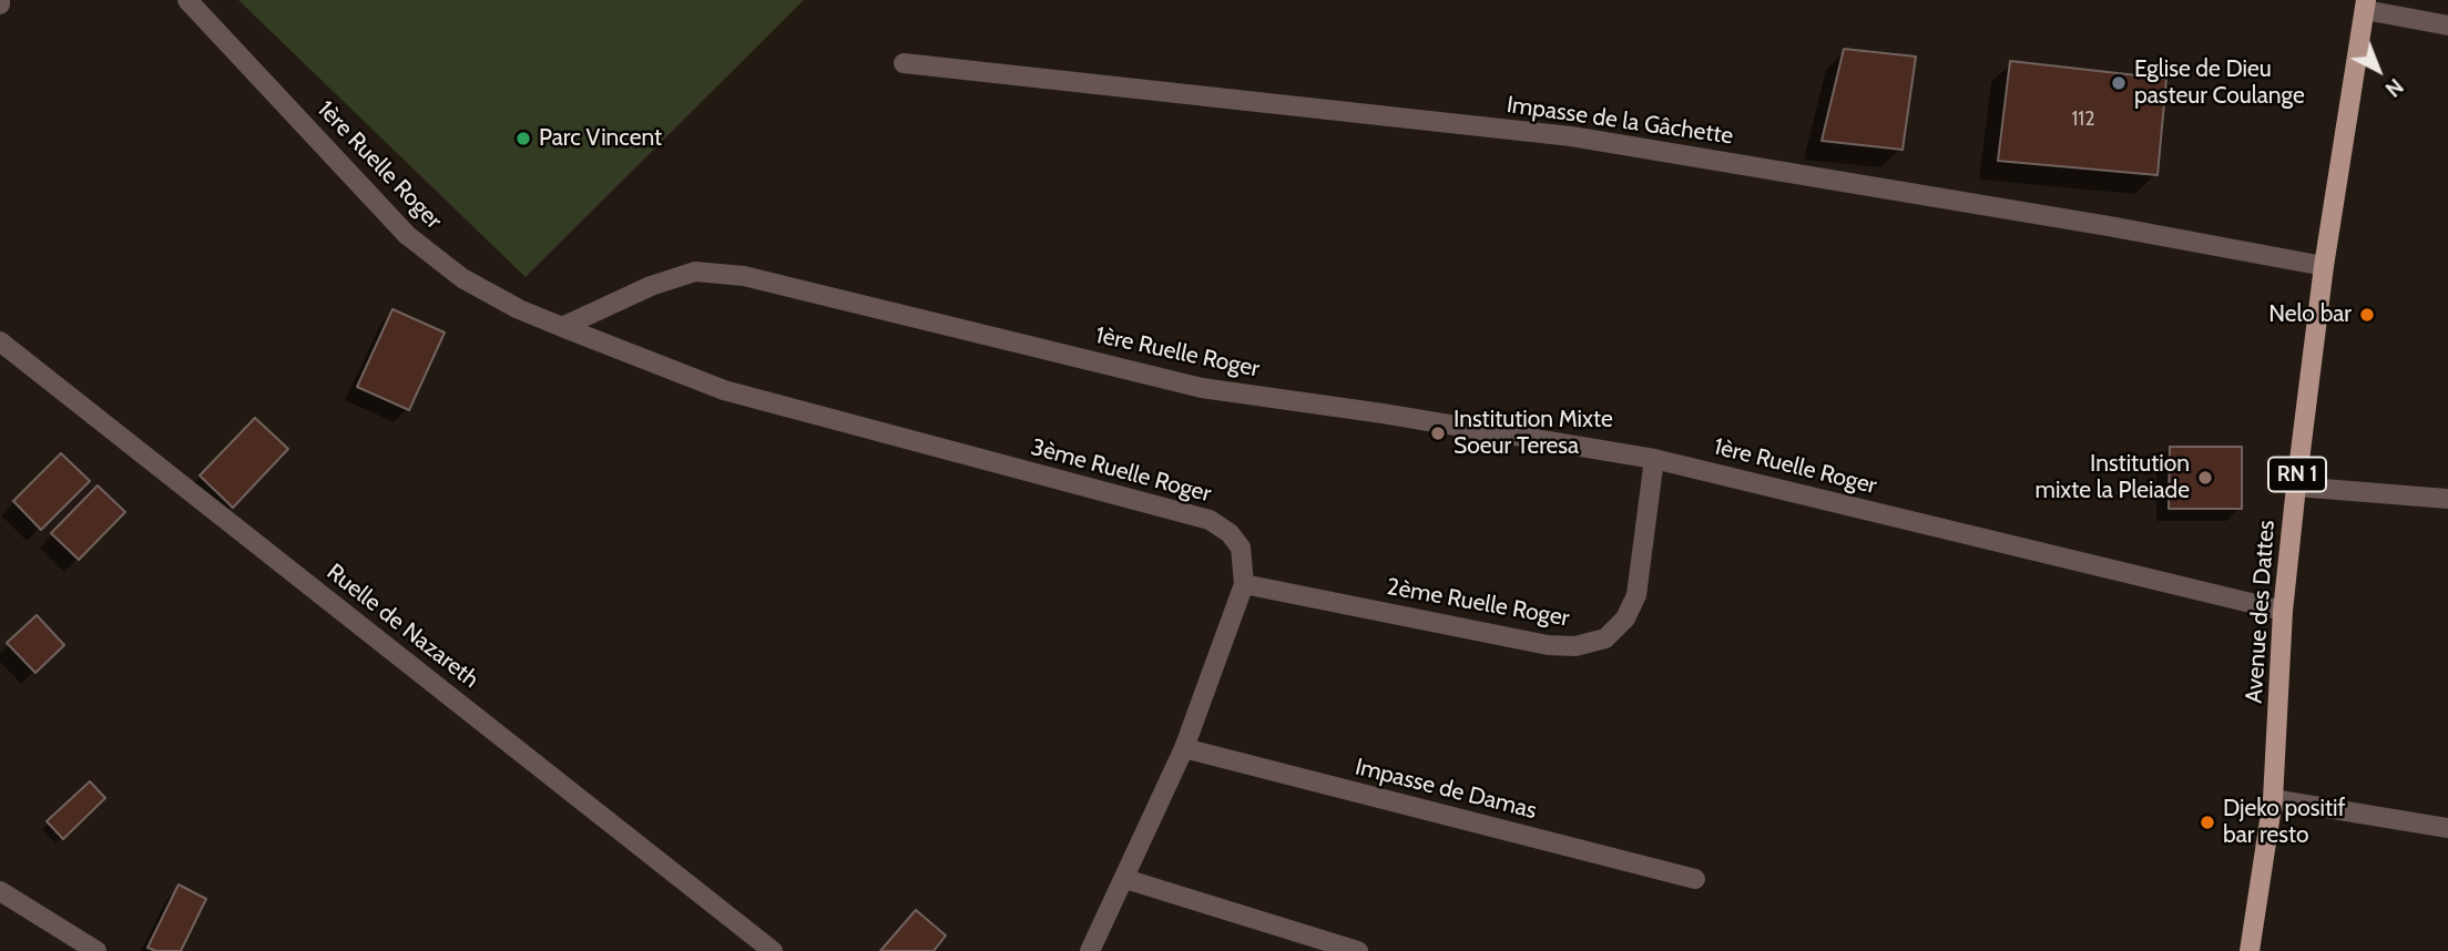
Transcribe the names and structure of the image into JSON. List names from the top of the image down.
{
  "streets": {
    "main road": ["RN 1", "Avenue des Dattes"],
    "street": [
      "Impasse de la Gâchette",
      "1ère Ruelle Roger",
      "3ème Ruelle Roger",
      "2ème Ruelle Roger",
      "Ruelle de Nazareth",
      "Impasse de Damas"
    ]
  },
  "crossings": [
    ["Impasse de la Gâchette", "Avenue des Dattes"],
    ["1ère Ruelle Roger", "3ème Ruelle Roger"],
    ["1ère Ruelle Roger", "2ème Ruelle Roger"],
    ["1ère Ruelle Roger", "Avenue des Dattes"],
    ["3ème Ruelle Roger", "2ème Ruelle Roger"],
    ["3ème Ruelle Roger", "Impasse de Damas"]
  ],
  "places": [
    "Eglise de Dieu pasteur Coulange",
    "Parc Vincent",
    "Nelo bar",
    "Institution Mixte Soeur Teresa",
    "Institution mixte la Pleiade",
    "Djeko positif bar resto"
  ],
  "house_numbers": ["112"],
  "north": "bottom right"
}
